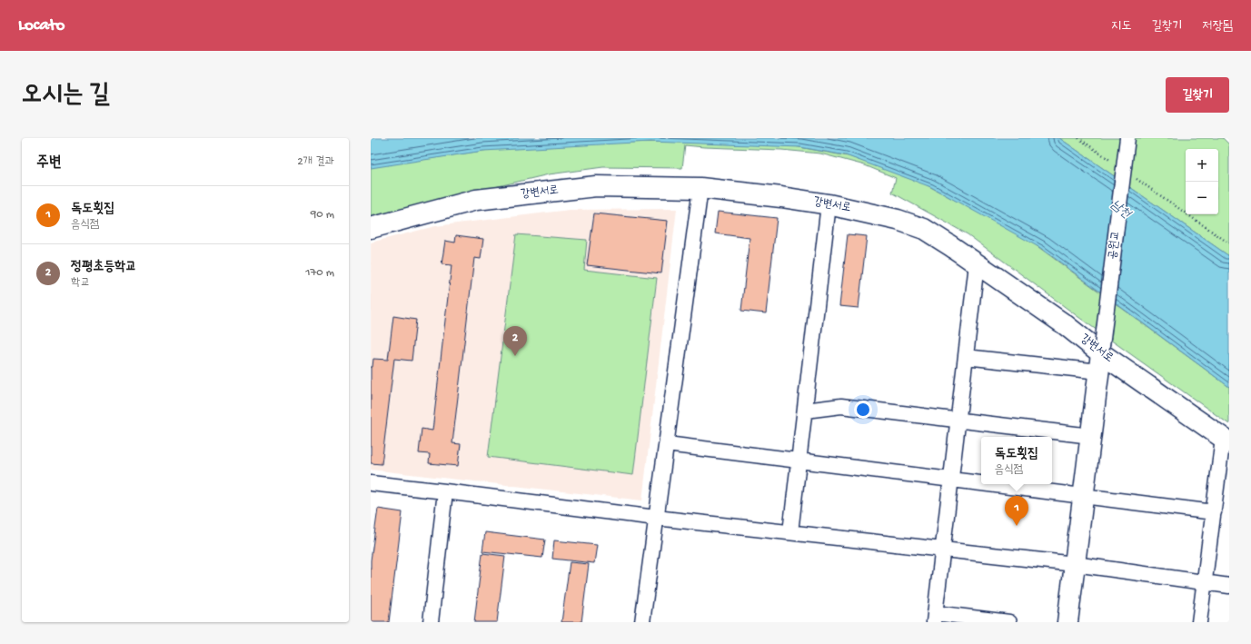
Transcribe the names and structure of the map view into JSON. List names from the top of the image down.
{
  "streets": {
    "street": ["강변서로", "공원교"]
  },
  "crossings": [
    ["강변서로", "공원교"]
  ],
  "water": ["남천"],
  "page": {
    "header": "Locato",
    "nav": ["지도", "길찾기", "저장됨"],
    "buttons": "길찾기",
    "title": "오시는 길",
    "heading": ["주변", "2개 결과"],
    "map_buttons": ["+", "−"],
    "list": [
      {
        "mark": "1",
        "name": "독도횟집",
        "note": "음식점",
        "value": "90 m"
      },
      {
        "mark": "2",
        "name": "정평초등학교",
        "note": "학교",
        "value": "170 m"
      }
    ],
    "pins": ["2", "1"],
    "popup": ["독도횟집", "음식점"]
  }
}
